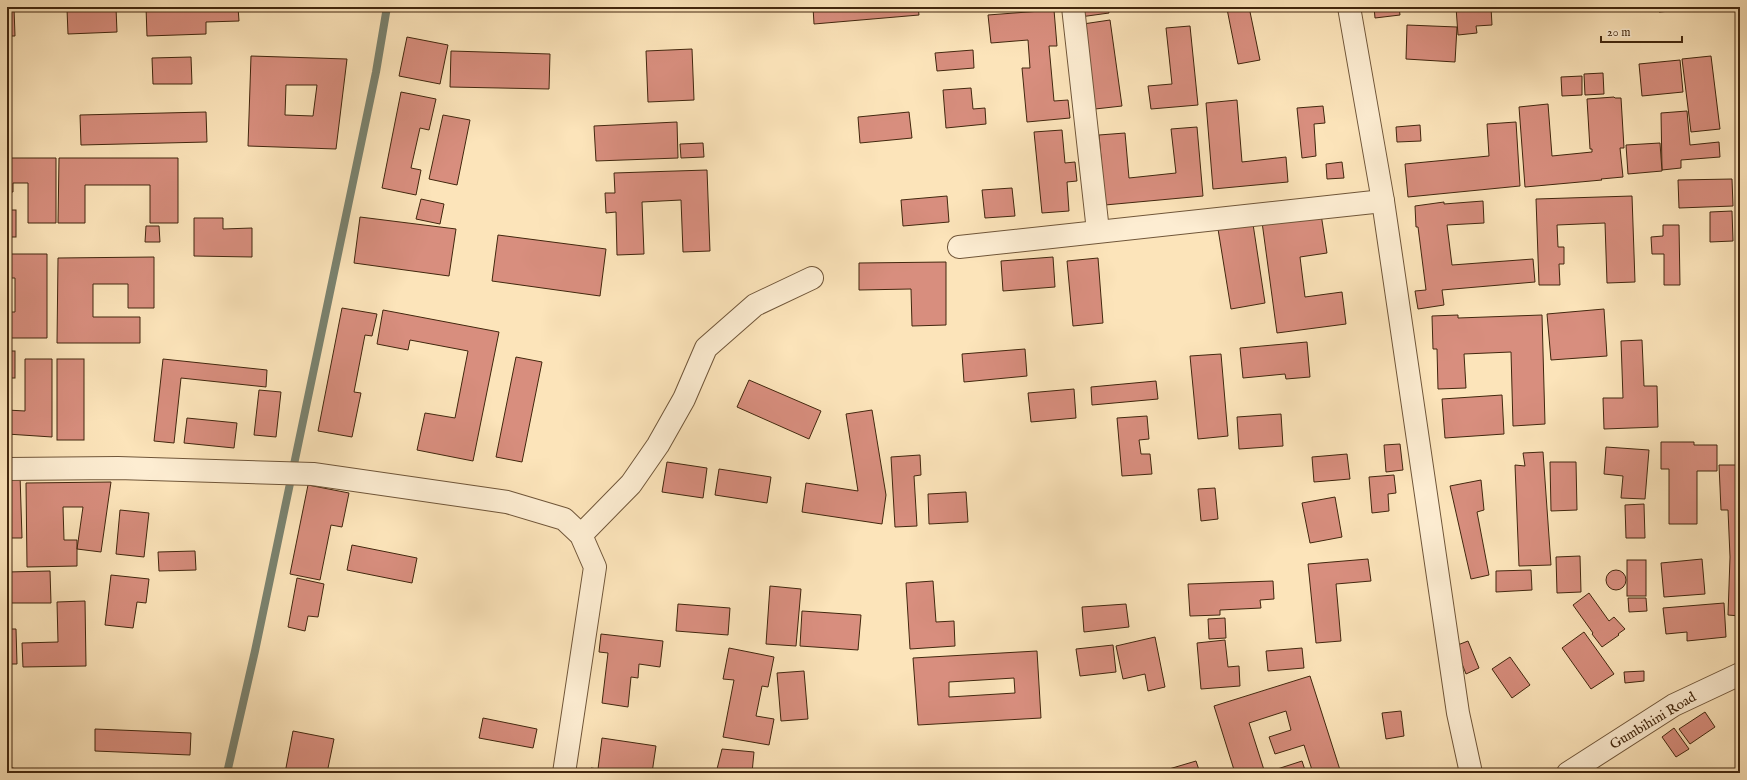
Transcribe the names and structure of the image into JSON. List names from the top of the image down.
{
  "streets": {
    "street": ["Gumbihini Road"]
  },
  "scale_bar": "20 m"
}
